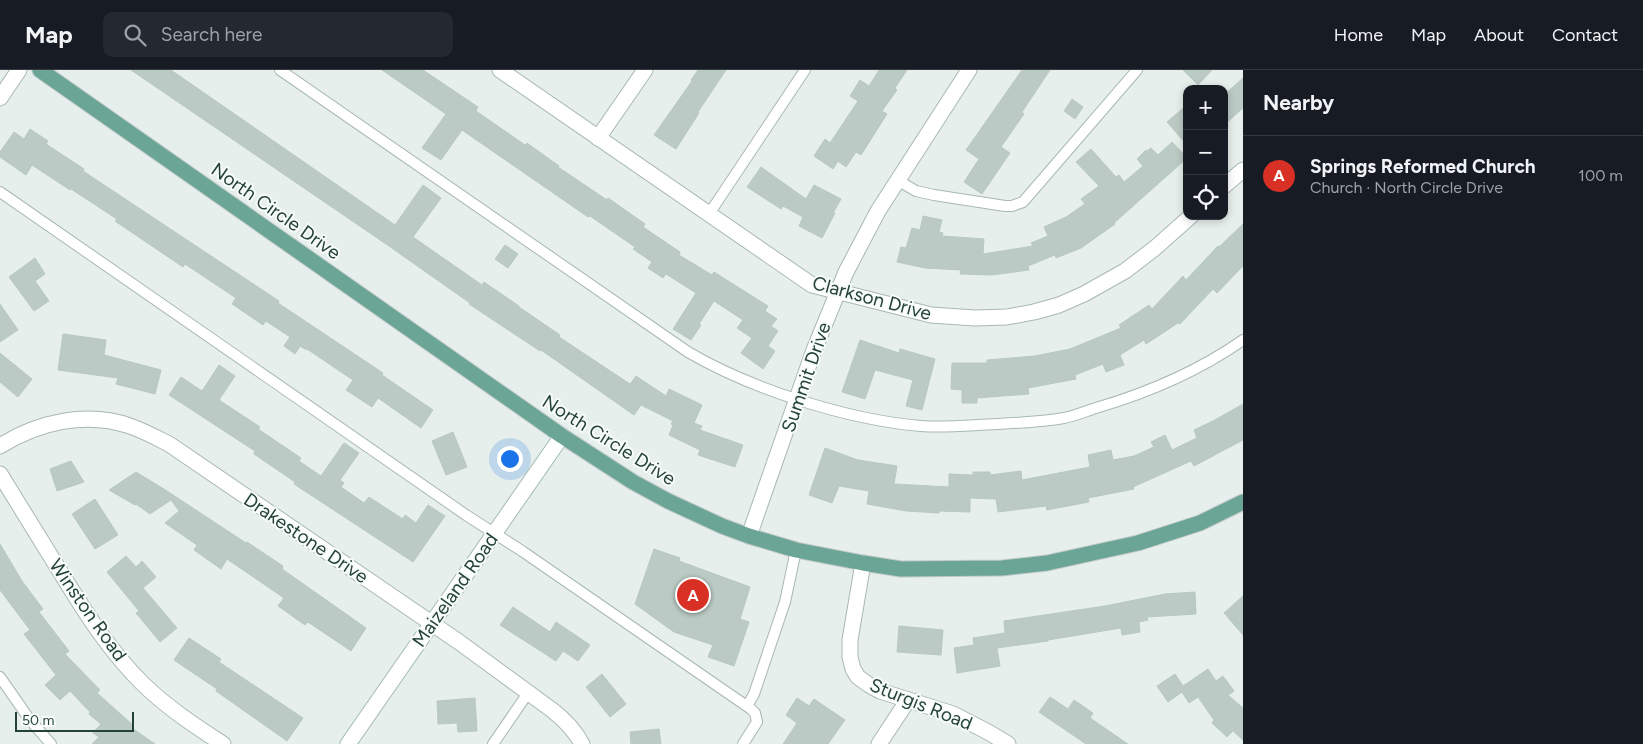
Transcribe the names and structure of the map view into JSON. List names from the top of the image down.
{
  "streets": {
    "main road": ["North Circle Drive"],
    "street": [
      "Clarkson Drive",
      "Summit Drive",
      "Drakestone Drive",
      "Maizeland Road",
      "Winston Road",
      "Sturgis Road"
    ]
  },
  "crossings": [
    ["North Circle Drive", "Summit Drive"],
    ["North Circle Drive", "Maizeland Road"],
    ["North Circle Drive", "Sturgis Road"],
    ["Clarkson Drive", "Summit Drive"],
    ["Drakestone Drive", "Maizeland Road"]
  ],
  "scale_bar": "50 m",
  "page": {
    "header": "Map",
    "search": "Search here",
    "nav": [
      "Home",
      "Map",
      "About",
      "Contact"
    ],
    "heading": "Nearby",
    "map_buttons": ["+", "−"],
    "list": [
      {
        "mark": "A",
        "name": "Springs Reformed Church",
        "note": "Church · North Circle Drive",
        "value": "100 m"
      }
    ],
    "pins": "A",
    "scale": "50 m"
  }
}
